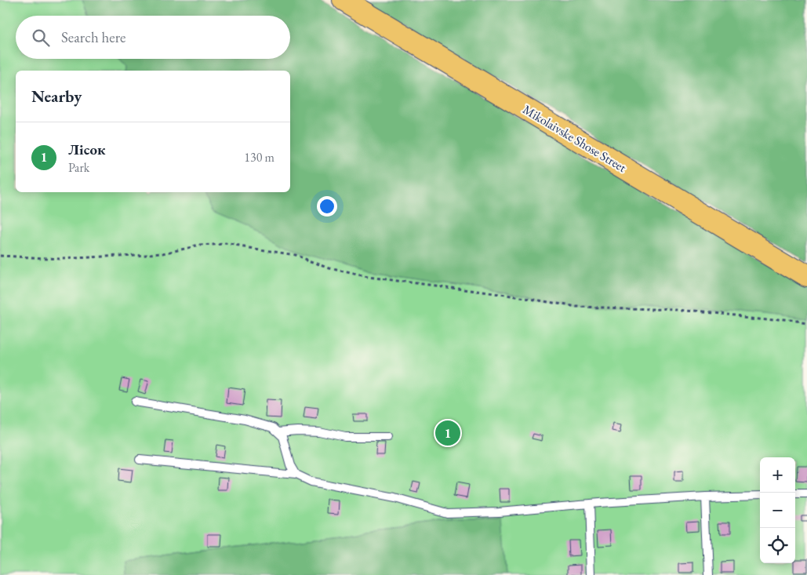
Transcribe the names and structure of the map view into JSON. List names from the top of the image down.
{
  "streets": {
    "main road": ["Mikolaivske Shose Street"]
  },
  "page": {
    "search": "Search here",
    "heading": "Nearby",
    "list": [
      {
        "mark": "1",
        "name": "Лісок",
        "note": "Park",
        "value": "130 m"
      }
    ],
    "pins": "1",
    "map_buttons": ["+", "−"]
  }
}
